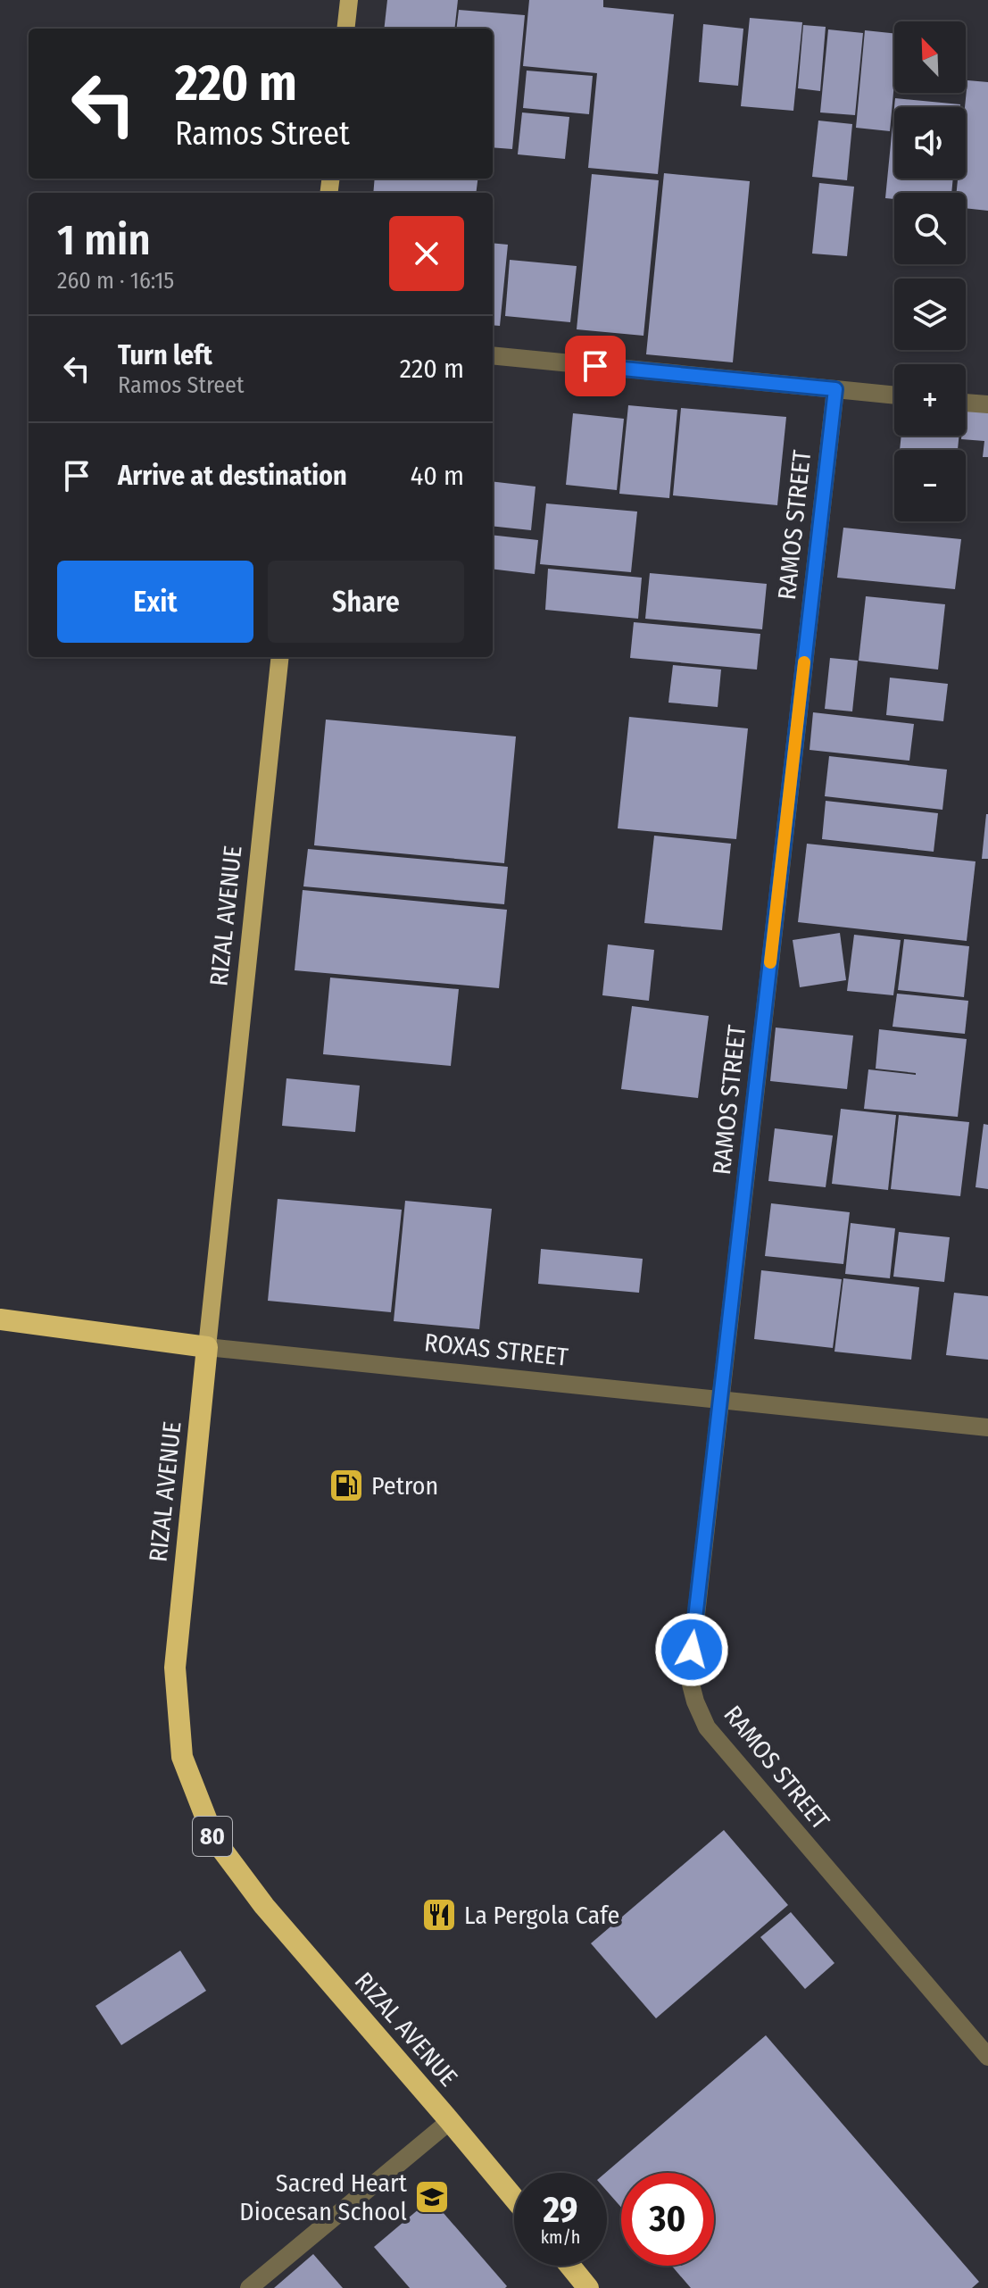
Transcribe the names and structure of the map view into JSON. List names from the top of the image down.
{
  "streets": {
    "highway": ["RIZAL AVENUE", "ROXAS STREET", "80"],
    "street": ["RAMOS STREET"]
  },
  "crossings": [
    ["RAMOS STREET", "ROXAS STREET"],
    ["RIZAL AVENUE", "ROXAS STREET"]
  ],
  "places": {
    "fuel station": ["Petron"],
    "restaurant": ["La Pergola Cafe"],
    "school or university": ["Sacred Heart Diocesan School"]
  },
  "north": "top left",
  "page": {
    "map_buttons": ["+", "−"],
    "turn": ["220 m", "Ramos Street"],
    "heading": ["1 min", "260 m · 16:15"],
    "list": [
      {
        "name": "Turn left",
        "note": "Ramos Street",
        "value": "220 m"
      },
      {
        "name": "Arrive at destination",
        "value": "40 m"
      }
    ],
    "buttons": ["Exit", "Share"],
    "speed": "29 km/h",
    "limit": "30"
  }
}
